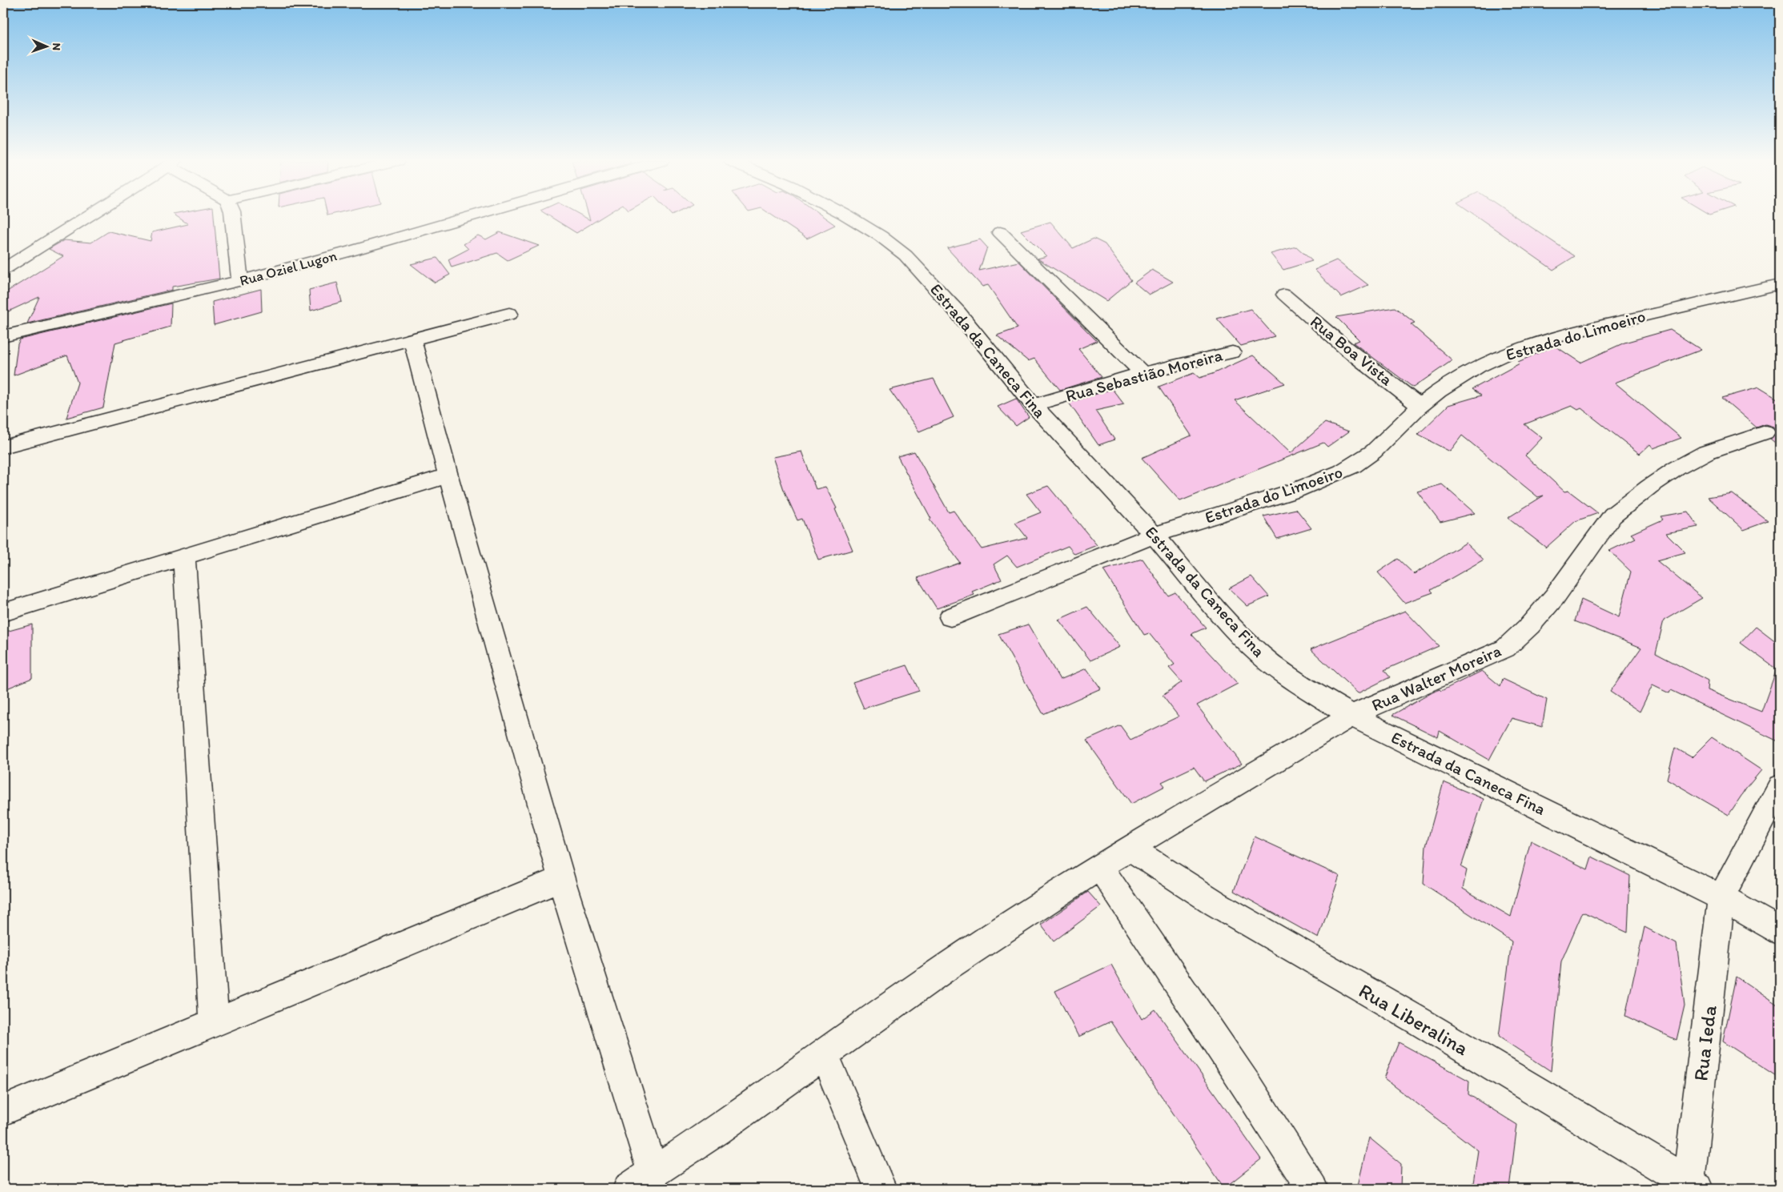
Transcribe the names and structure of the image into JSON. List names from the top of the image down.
{
  "streets": {
    "street": [
      "Rua Oziel Lugon",
      "Estrada do Limoeiro",
      "Estrada da Caneca Fina",
      "Rua Boa Vista",
      "Rua Sebastião Moreira",
      "Rua Walter Moreira",
      "Rua Liberalina",
      "Rua Ieda"
    ]
  },
  "crossings": [
    ["Estrada do Limoeiro", "Estrada da Caneca Fina"],
    ["Estrada do Limoeiro", "Rua Boa Vista"],
    ["Estrada da Caneca Fina", "Rua Sebastião Moreira"],
    ["Estrada da Caneca Fina", "Rua Walter Moreira"],
    ["Estrada da Caneca Fina", "Rua Ieda"],
    ["Rua Walter Moreira", "Rua Liberalina"],
    ["Rua Liberalina", "Rua Ieda"]
  ],
  "north": "right"
}
